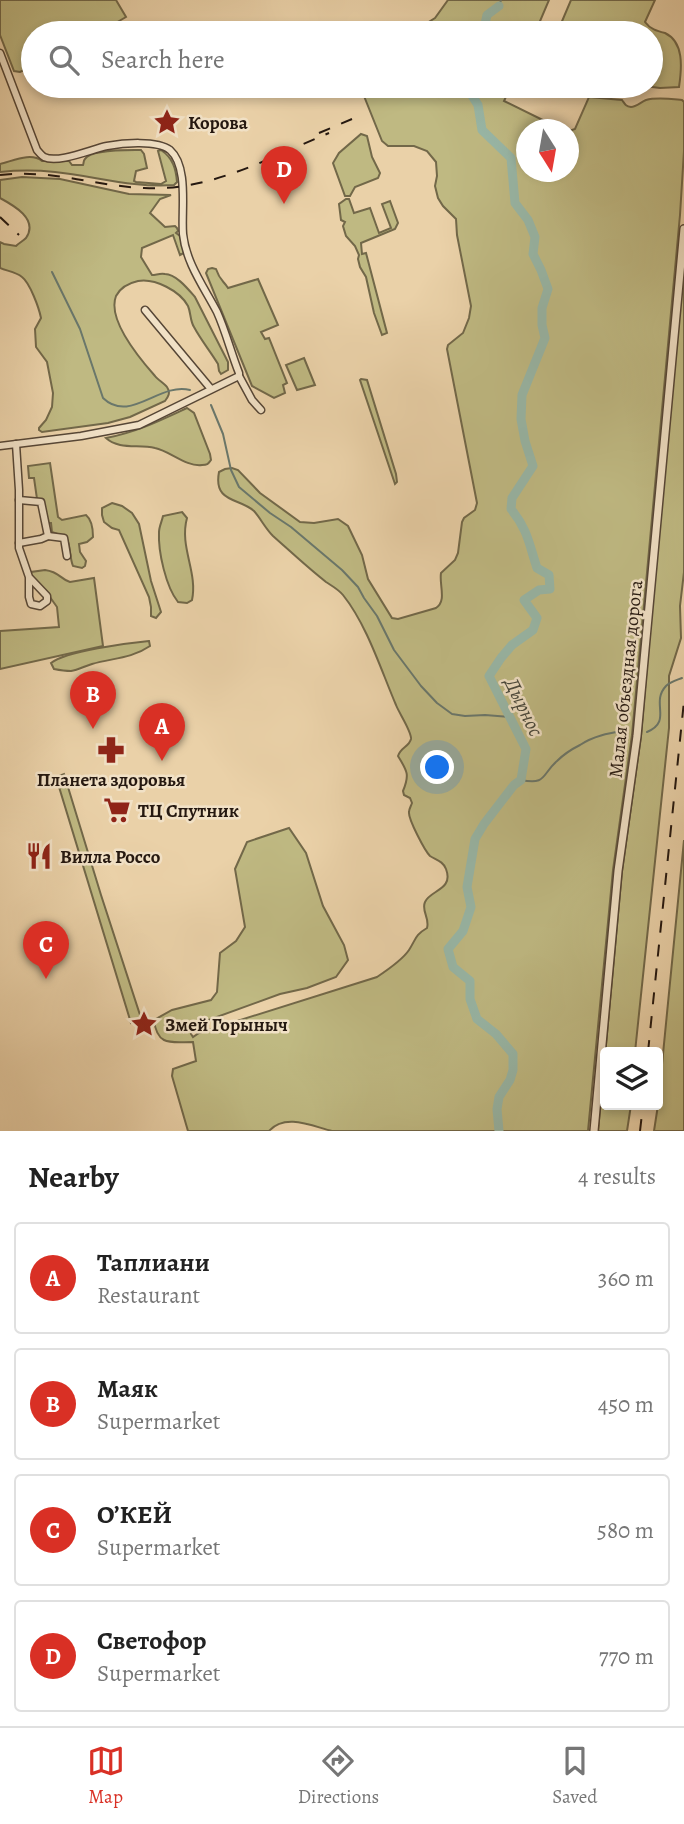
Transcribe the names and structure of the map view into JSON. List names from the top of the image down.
{
  "streets": {
    "street": ["Малая объездная дорога"]
  },
  "water": ["Дырнос"],
  "places": {
    "place": ["Корова", "Змей Горыныч"],
    "pharmacy": ["Планета здоровья"],
    "supermarket": ["ТЦ Спутник"],
    "restaurant": ["Вилла Россо"]
  },
  "north": "bottom",
  "page": {
    "search": "Search here",
    "pins": [
      "D",
      "B",
      "A",
      "C"
    ],
    "heading": ["Nearby", "4 results"],
    "list": [
      {
        "mark": "A",
        "name": "Таплиани",
        "note": "Restaurant",
        "value": "360 m"
      },
      {
        "mark": "B",
        "name": "Маяк",
        "note": "Supermarket",
        "value": "450 m"
      },
      {
        "mark": "C",
        "name": "О’КЕЙ",
        "note": "Supermarket",
        "value": "580 m"
      },
      {
        "mark": "D",
        "name": "Светофор",
        "note": "Supermarket",
        "value": "770 m"
      }
    ],
    "nav": ["Map", "Directions", "Saved"]
  }
}
